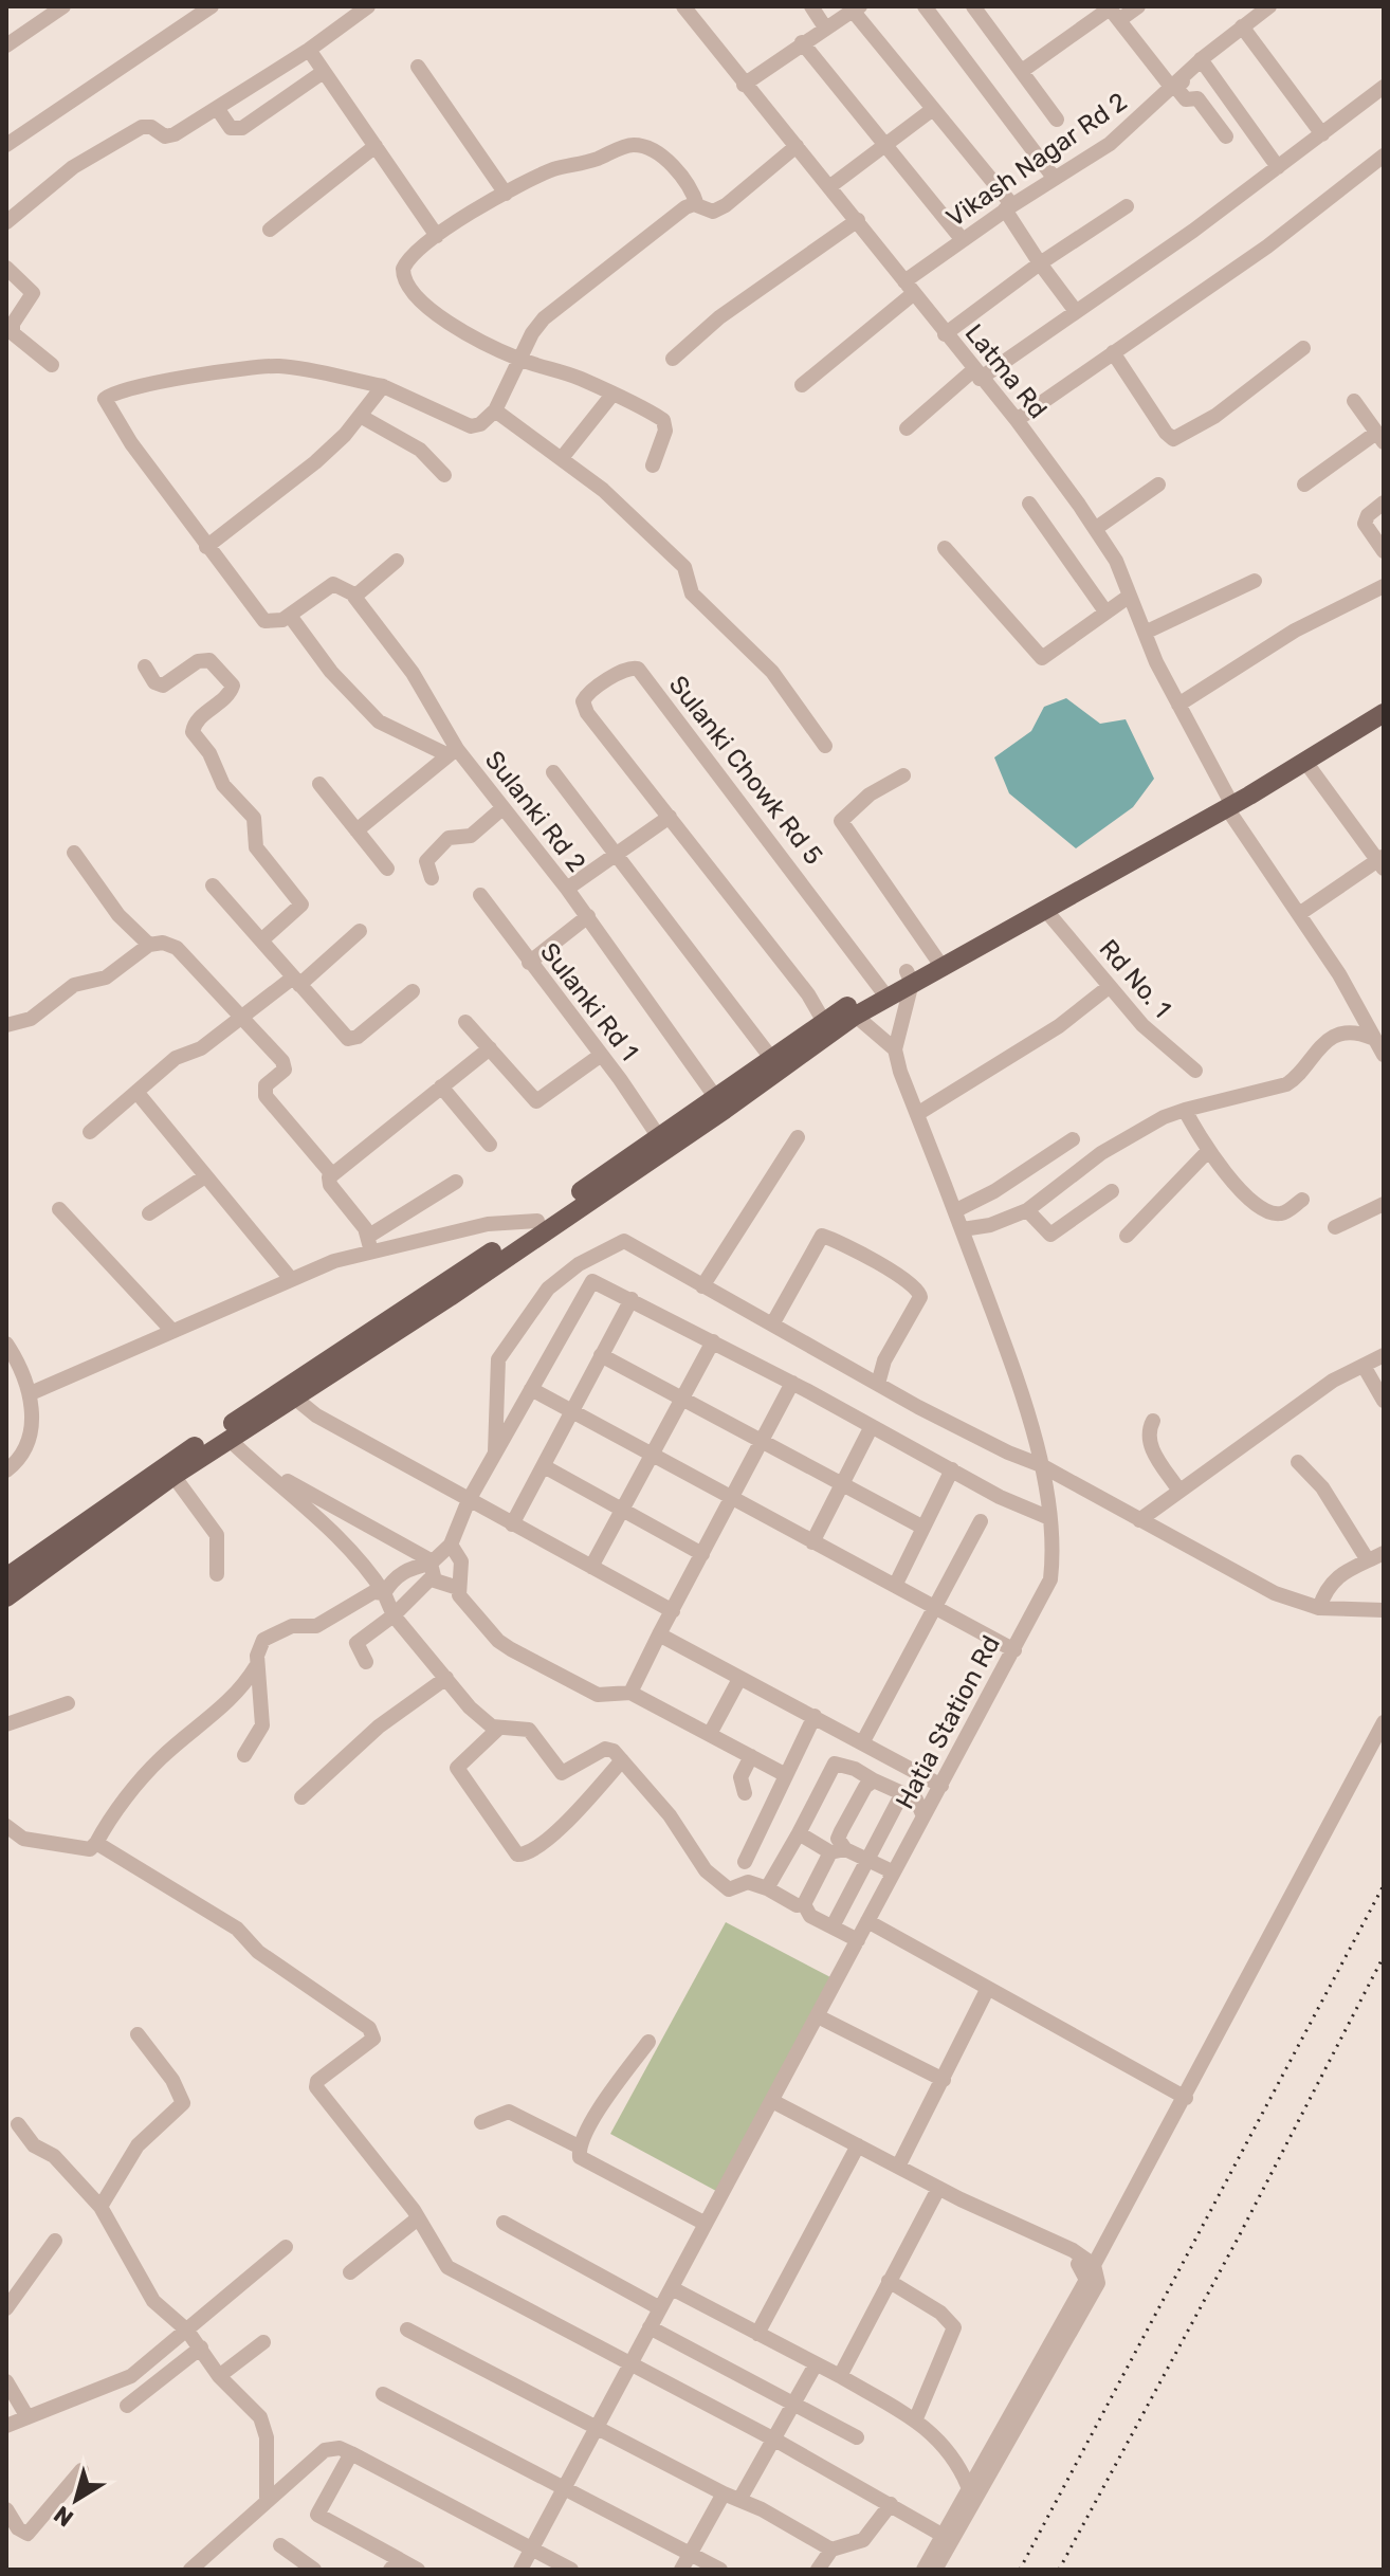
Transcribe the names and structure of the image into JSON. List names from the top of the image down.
{
  "streets": {
    "street": [
      "Vikash Nagar Rd 2",
      "Latma Rd",
      "Sulanki Chowk Rd 5",
      "Sulanki Rd 2",
      "Rd No. 1",
      "Sulanki Rd 1",
      "Hatia Station Rd"
    ]
  },
  "crossings": [
    ["Vikash Nagar Rd 2", "Latma Rd"]
  ],
  "north": "bottom left"
}
